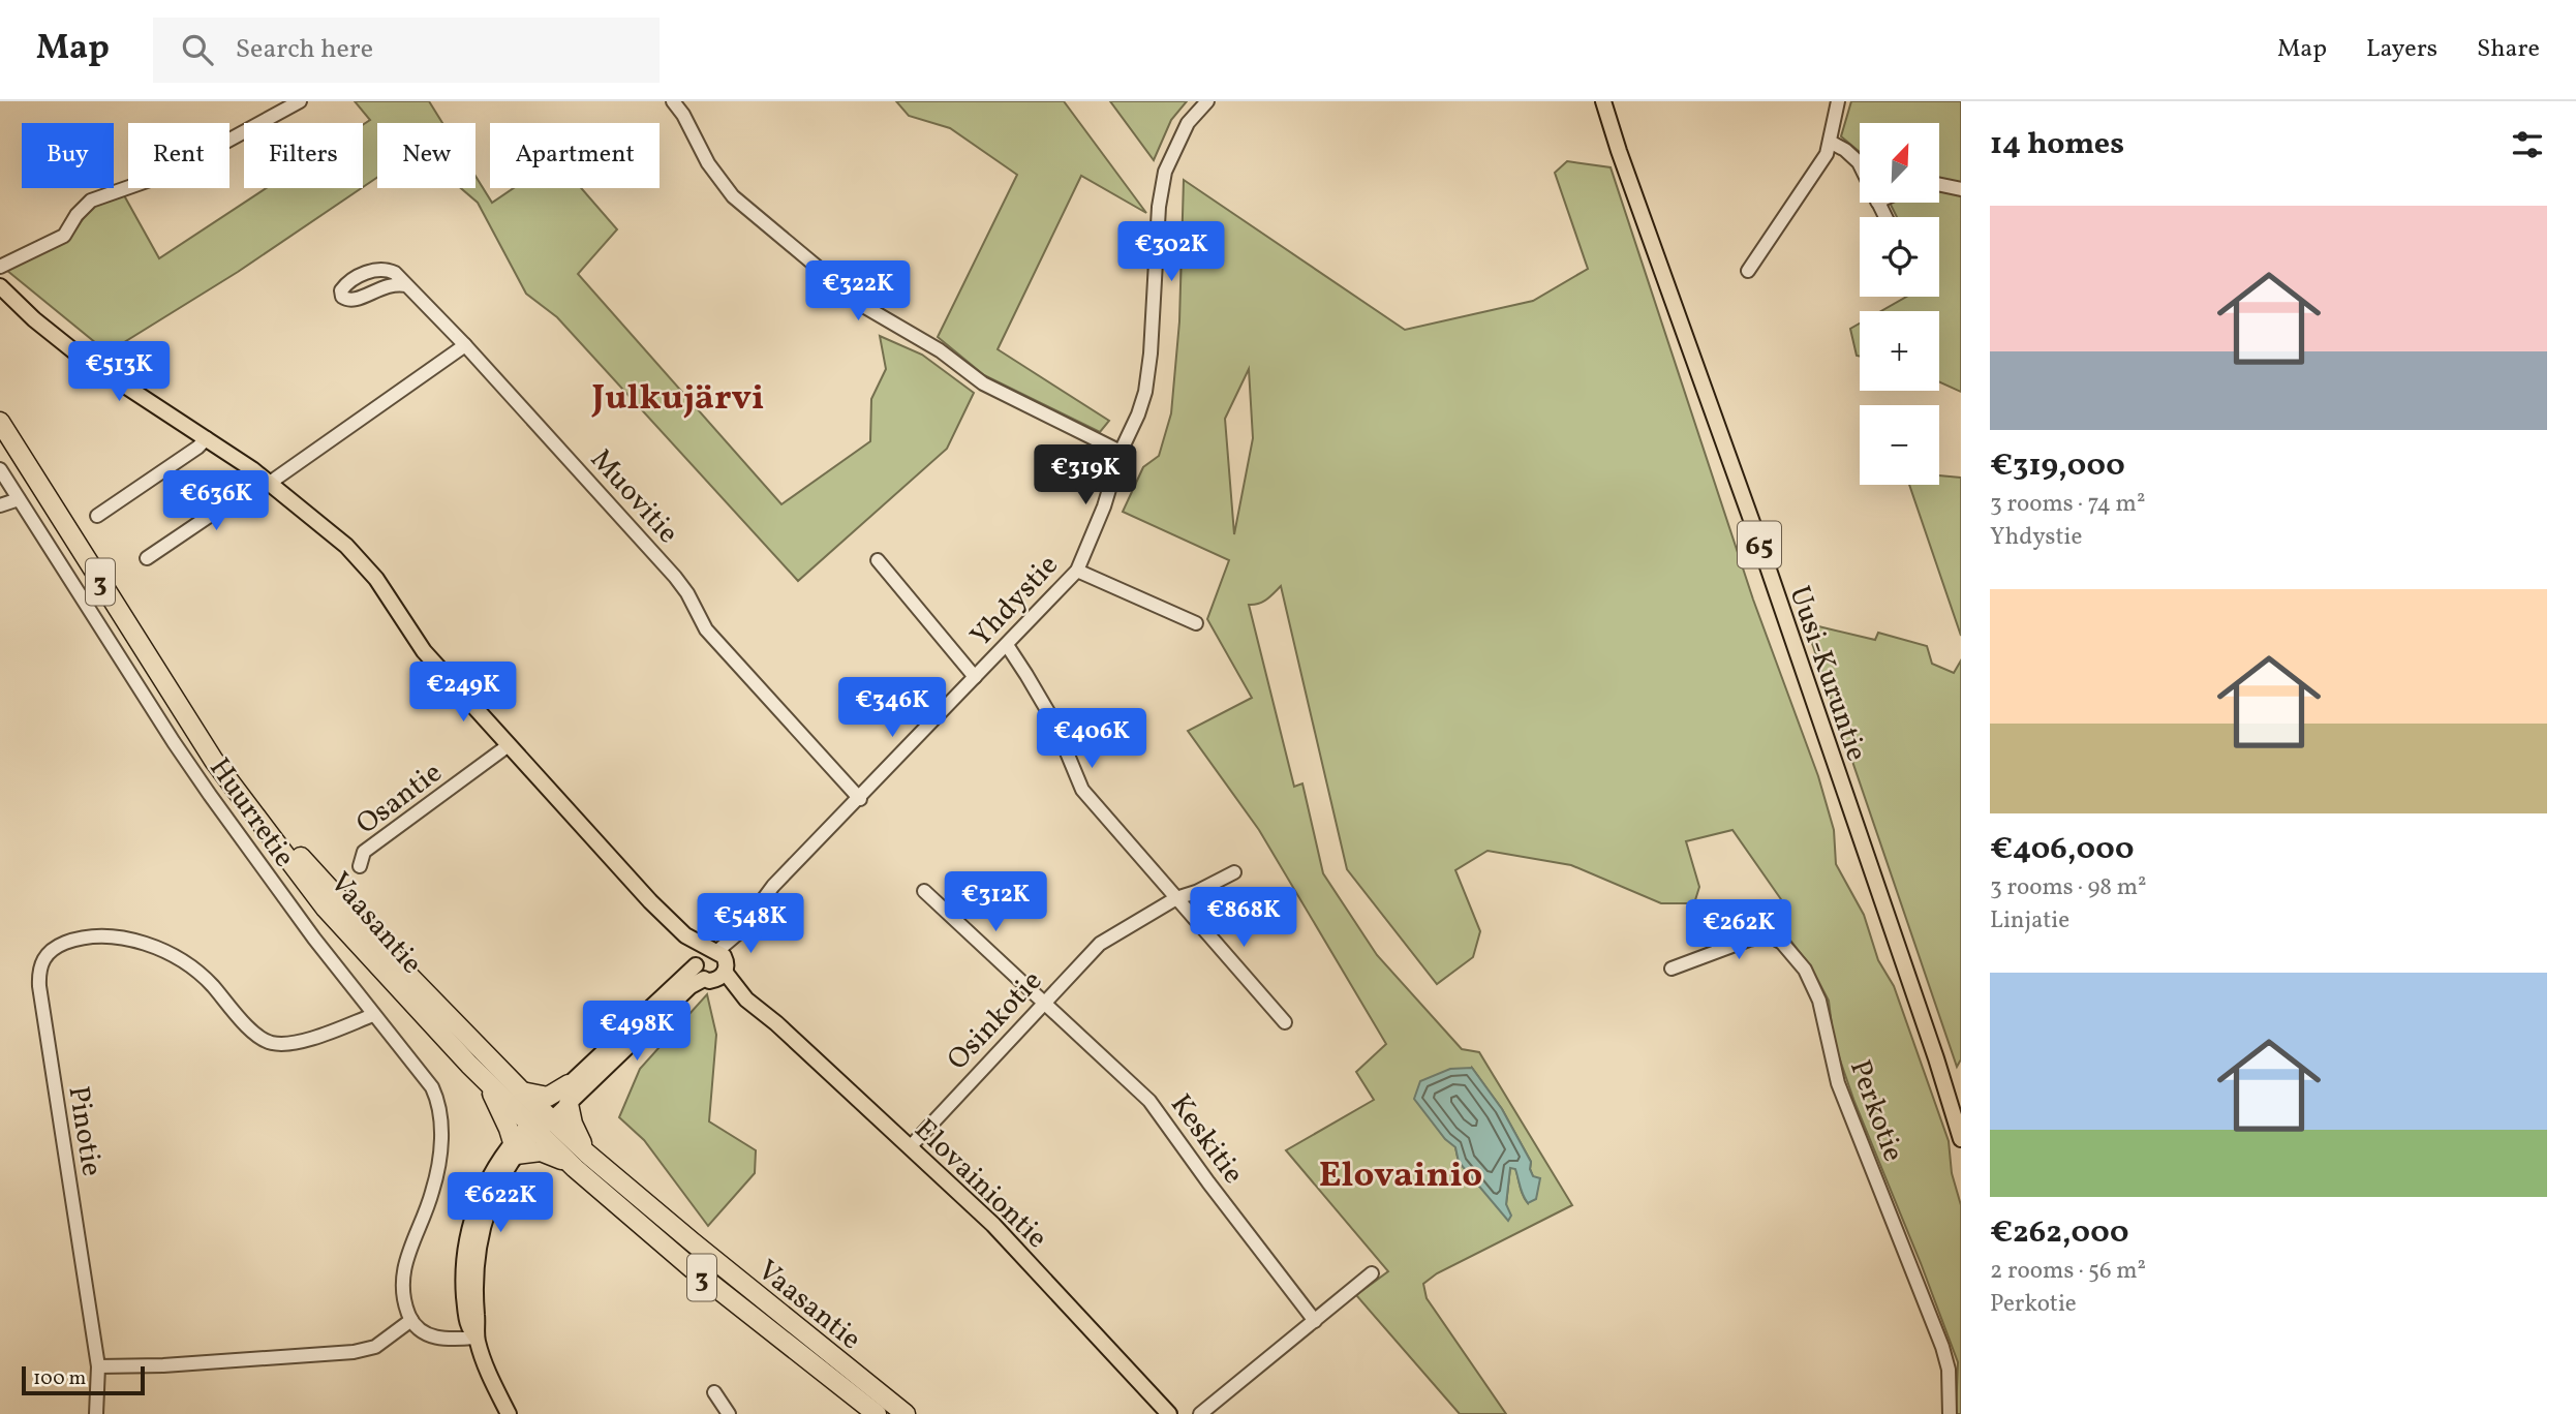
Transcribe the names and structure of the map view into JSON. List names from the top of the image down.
{
  "streets": {
    "highway": ["3", "Vaasantie"],
    "main road": ["65", "Uusi-Kuruntie", "Elovainiontie"],
    "street": [
      "Muovitie",
      "Yhdystie",
      "Osantie",
      "Huurretie",
      "Osinkotie",
      "Perkotie",
      "Pinotie",
      "Keskitie"
    ]
  },
  "crossings": [
    ["Muovitie", "Yhdystie"],
    ["Yhdystie", "Elovainiontie"],
    ["Huurretie", "Pinotie"],
    ["Osinkotie", "Keskitie"],
    ["Osinkotie", "Elovainiontie"]
  ],
  "districts": ["Julkujärvi", "Elovainio"],
  "scale_bar": "100 m",
  "north": "top right",
  "page": {
    "header": "Map",
    "search": "Search here",
    "nav": ["Map", "Layers", "Share"],
    "heading": "14 homes",
    "map_buttons": ["+", "−"],
    "chip": [
      "Buy",
      "Rent",
      "Filters",
      "New",
      "Apartment"
    ],
    "list": [
      {
        "name": "€319,000",
        "note": "3 rooms · 74 m² · Yhdystie"
      },
      {
        "name": "€406,000",
        "note": "3 rooms · 98 m² · Linjatie"
      },
      {
        "name": "€262,000",
        "note": "2 rooms · 56 m² · Perkotie"
      }
    ],
    "price": [
      "€302K",
      "€322K",
      "€513K",
      "€319K",
      "€636K",
      "€249K",
      "€346K",
      "€406K",
      "€312K",
      "€868K",
      "€548K",
      "€262K",
      "€498K",
      "€622K"
    ],
    "scale": "100 m"
  }
}
